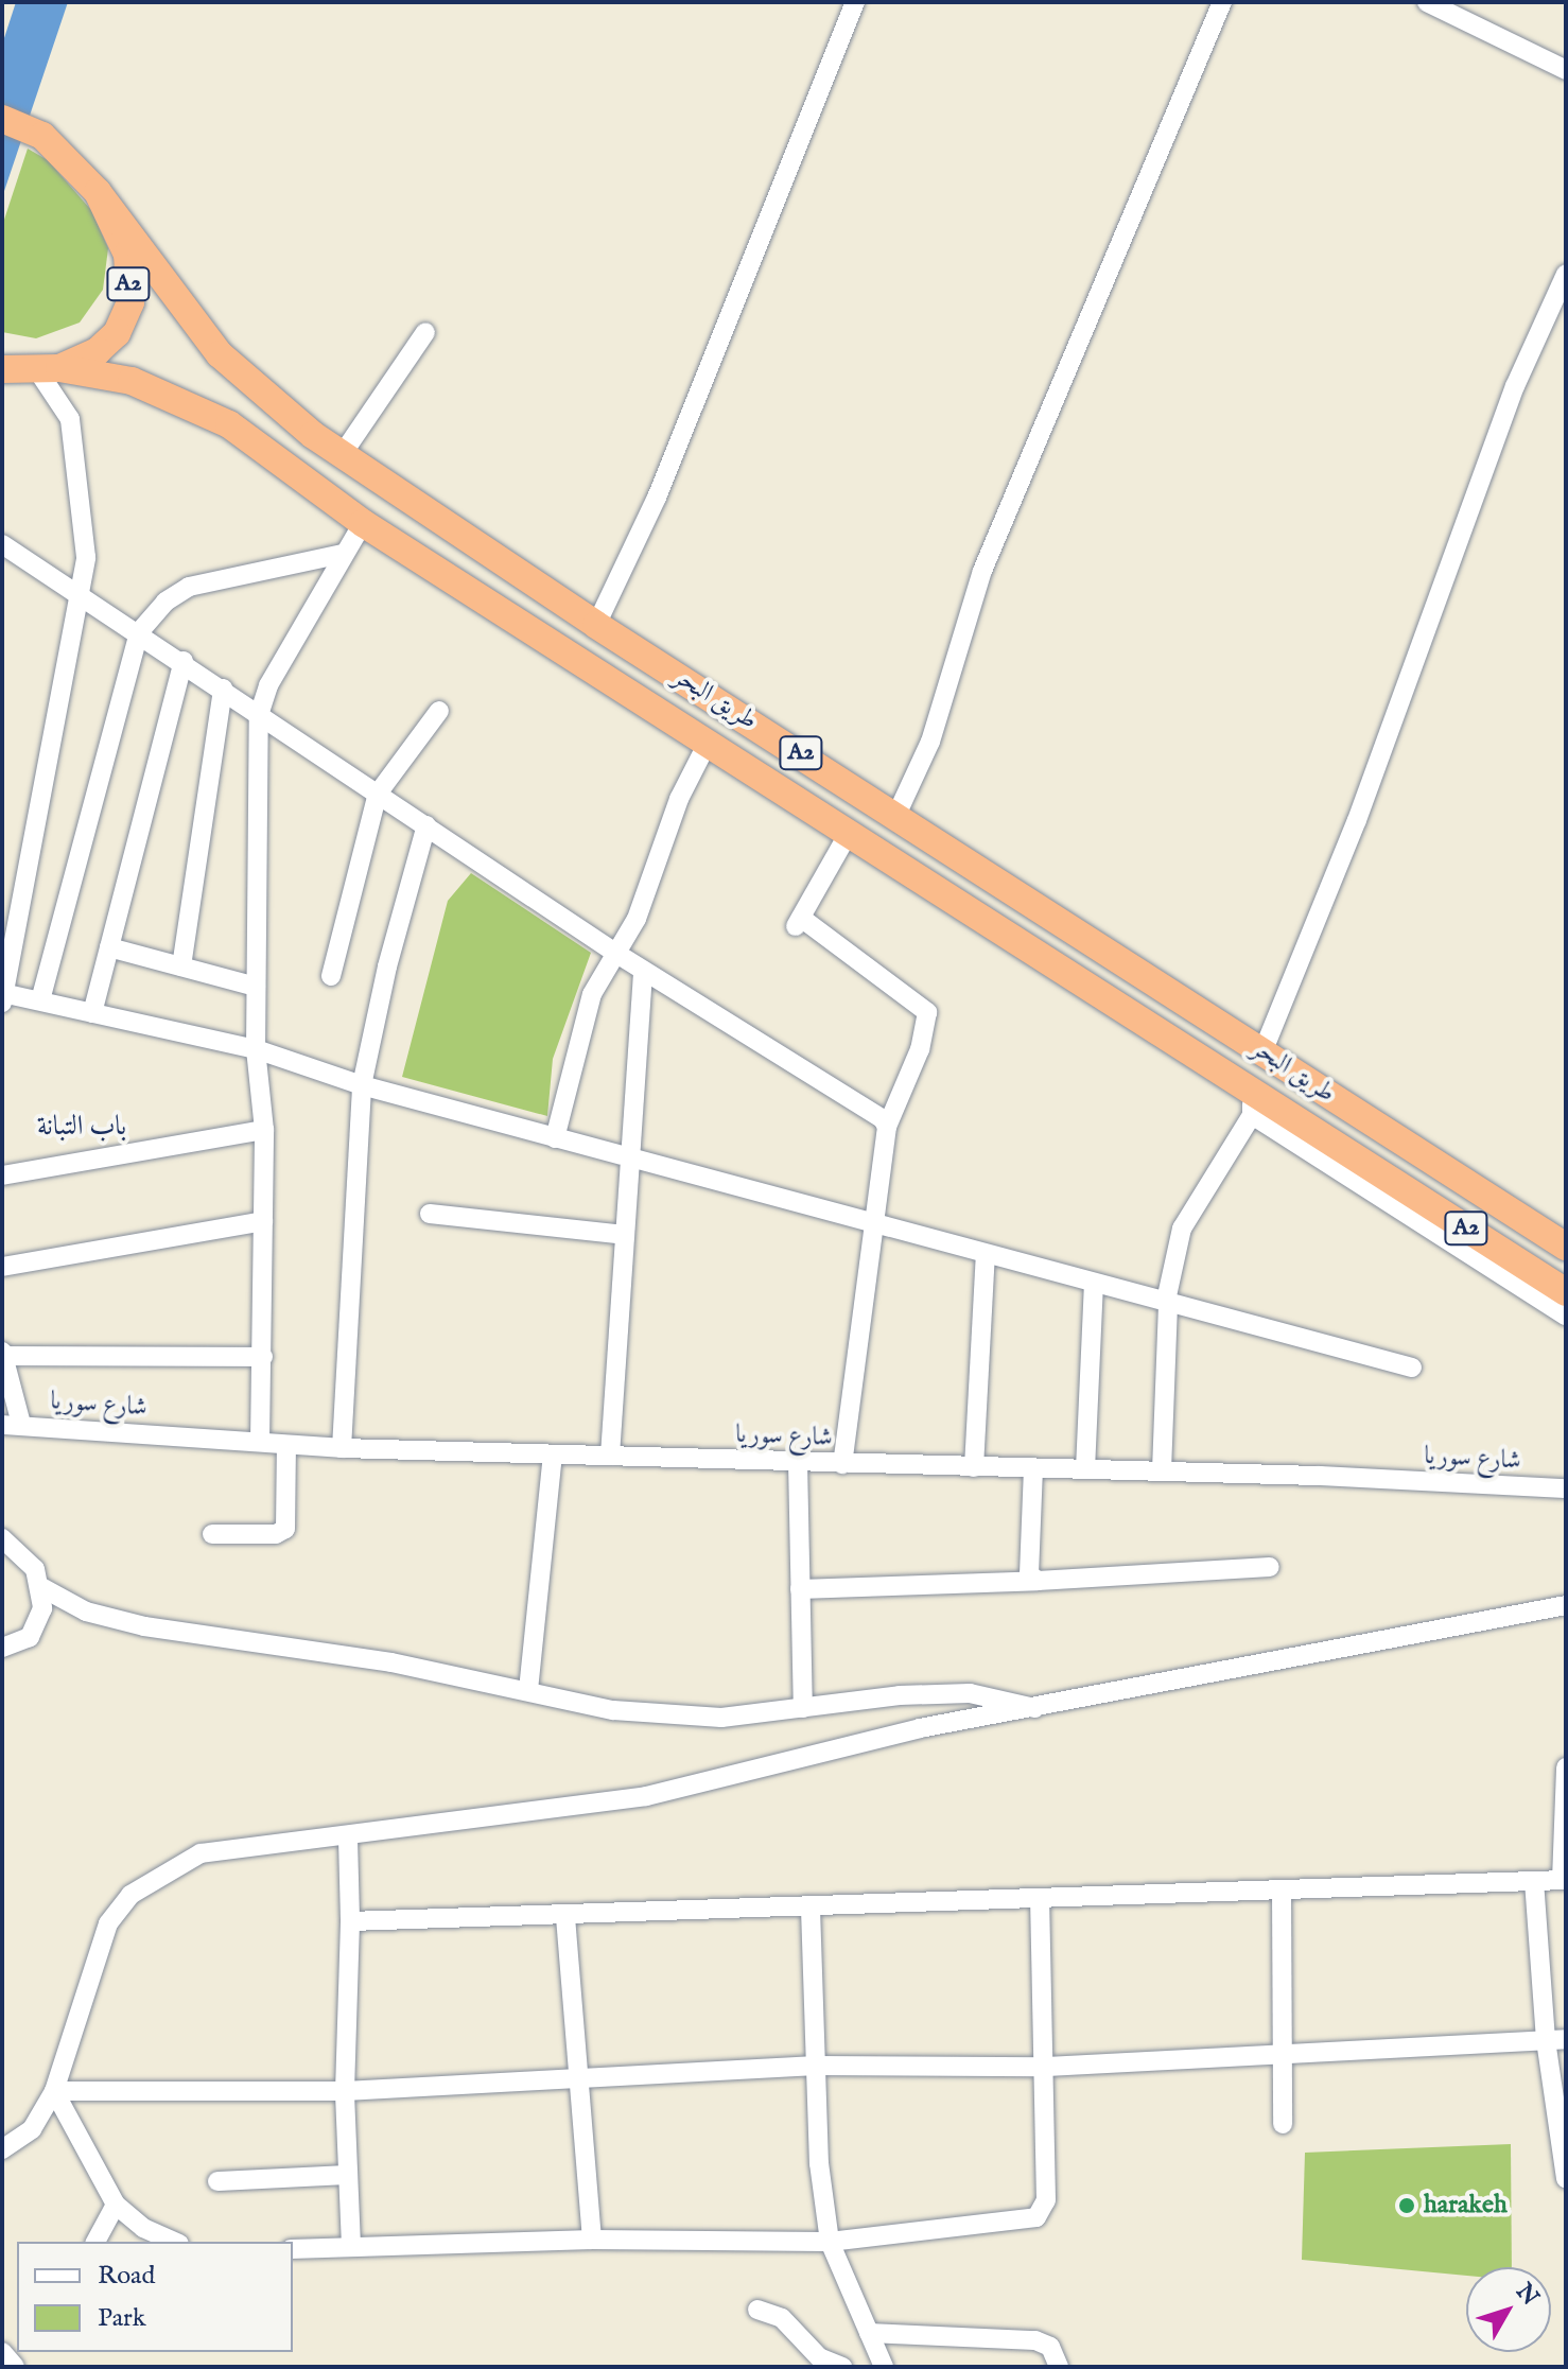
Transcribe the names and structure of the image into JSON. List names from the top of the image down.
{
  "streets": {
    "highway": ["A2", "طريق البحر"],
    "street": ["شارع سوريا"]
  },
  "crossings": [
    ["A2", "طريق البحر"]
  ],
  "districts": ["باب التبانة"],
  "places": ["harakeh"],
  "legend": ["Road", "Park"],
  "north": "top right"
}
